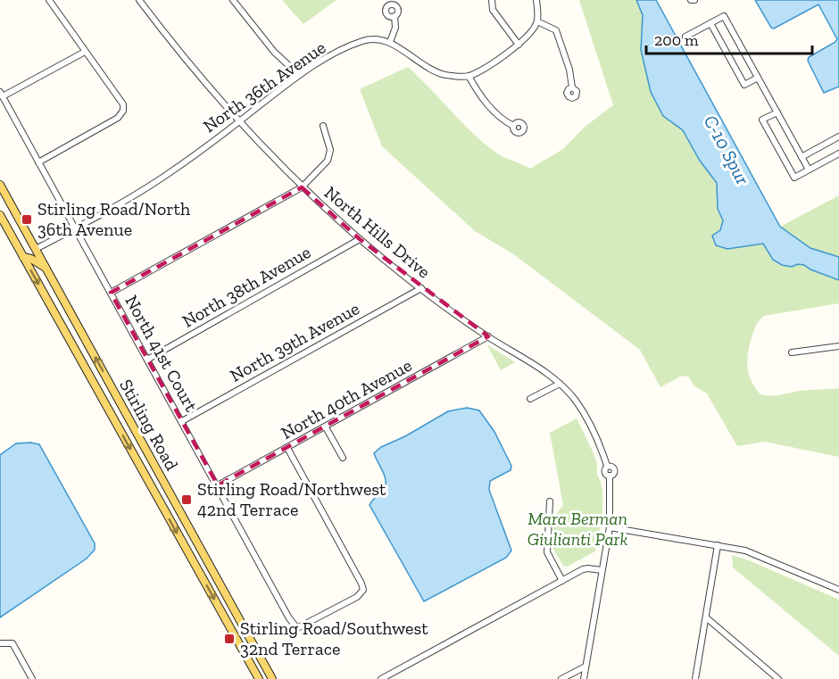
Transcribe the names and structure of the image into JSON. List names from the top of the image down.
{
  "streets": {
    "main road": ["Stirling Road"],
    "street": [
      "North 36th Avenue",
      "North Hills Drive",
      "North 38th Avenue",
      "North 39th Avenue",
      "North 41st Court",
      "North 40th Avenue"
    ]
  },
  "crossings": [
    ["North 36th Avenue", "North Hills Drive"],
    ["North 36th Avenue", "North 41st Court"],
    ["North 36th Avenue", "Stirling Road"],
    ["North Hills Drive", "North 38th Avenue"],
    ["North Hills Drive", "North 39th Avenue"],
    ["North Hills Drive", "North 40th Avenue"],
    ["North 38th Avenue", "North 41st Court"],
    ["North 39th Avenue", "North 41st Court"],
    ["North 41st Court", "North 40th Avenue"]
  ],
  "water": ["C-10 Spur"],
  "parks": ["Mara Berman Giulianti Park"],
  "places": {
    "transit": ["Stirling Road/North 36th Avenue", "Stirling Road/Northwest 42nd Terrace", "Stirling Road/Southwest 32nd Terrace"]
  },
  "scale_bar": "200 m"
}
